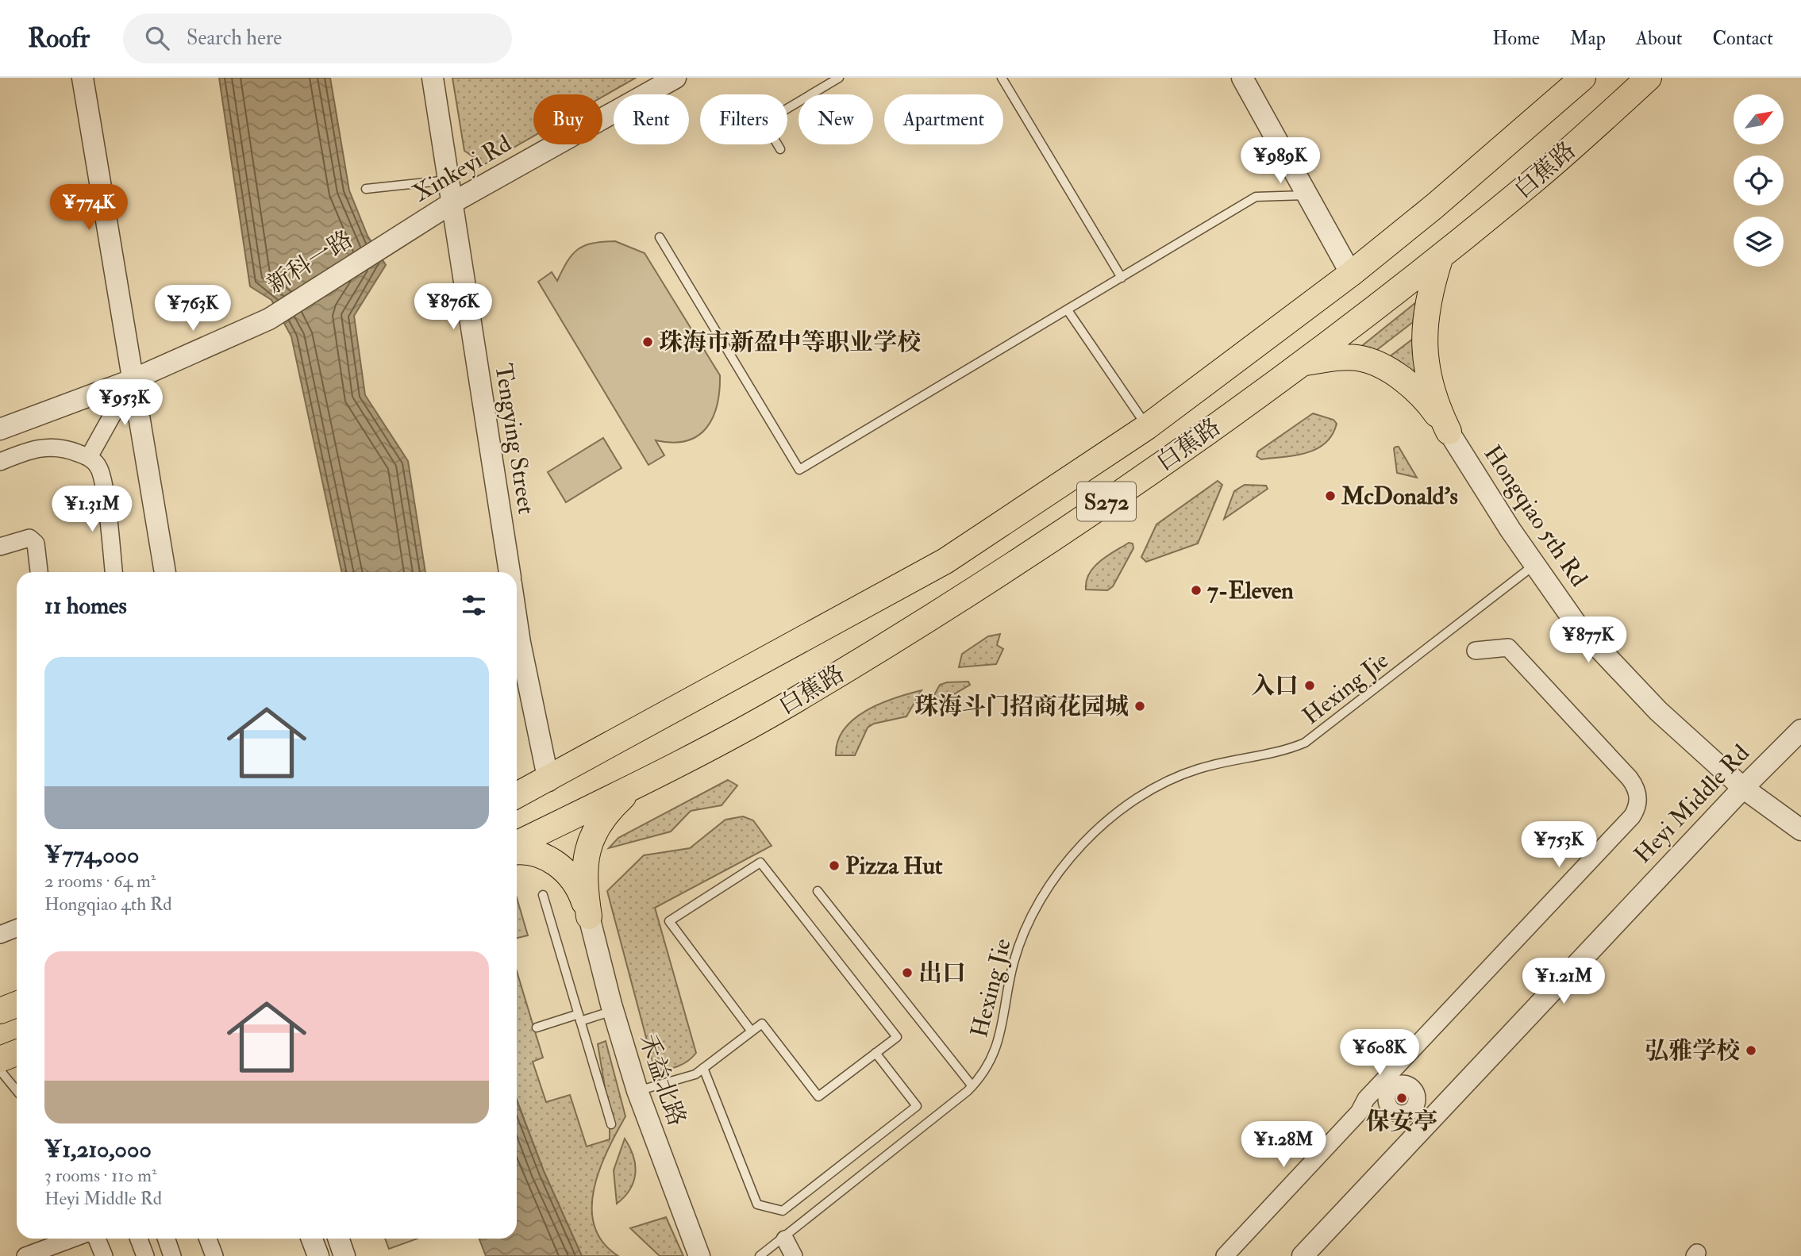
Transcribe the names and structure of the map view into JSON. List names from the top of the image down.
{
  "streets": {
    "main road": ["白蕉路", "S272"],
    "street": [
      "Xinkeyi Rd",
      "新科一路",
      "Tengying Street",
      "Hongqiao 5th Rd",
      "Heyi Middle Rd",
      "禾益北路"
    ],
    "lane": ["Hexing Jie"]
  },
  "crossings": [
    ["Xinkeyi Rd", "新科一路"],
    ["Xinkeyi Rd", "Tengying Street"],
    ["Hongqiao 5th Rd", "Hexing Jie"],
    ["Hongqiao 5th Rd", "Heyi Middle Rd"]
  ],
  "places": [
    "珠海市新盈中等职业学校",
    "McDonald's",
    "7-Eleven",
    "入口",
    "珠海斗门招商花园城",
    "Pizza Hut",
    "出口",
    "弘雅学校",
    "保安亭"
  ],
  "north": "top right",
  "page": {
    "header": "Roofr",
    "search": "Search here",
    "nav": [
      "Home",
      "Map",
      "About",
      "Contact"
    ],
    "chip": [
      "Buy",
      "Rent",
      "Filters",
      "New",
      "Apartment"
    ],
    "price": [
      "¥989K",
      "¥774K",
      "¥876K",
      "¥763K",
      "¥953K",
      "¥1.31M",
      "¥877K",
      "¥753K",
      "¥1.21M",
      "¥608K",
      "¥1.28M"
    ],
    "heading": "11 homes",
    "list": [
      {
        "name": "¥774,000",
        "note": "2 rooms · 64 m² · Hongqiao 4th Rd"
      },
      {
        "name": "¥1,210,000",
        "note": "3 rooms · 110 m² · Heyi Middle Rd"
      }
    ]
  }
}
